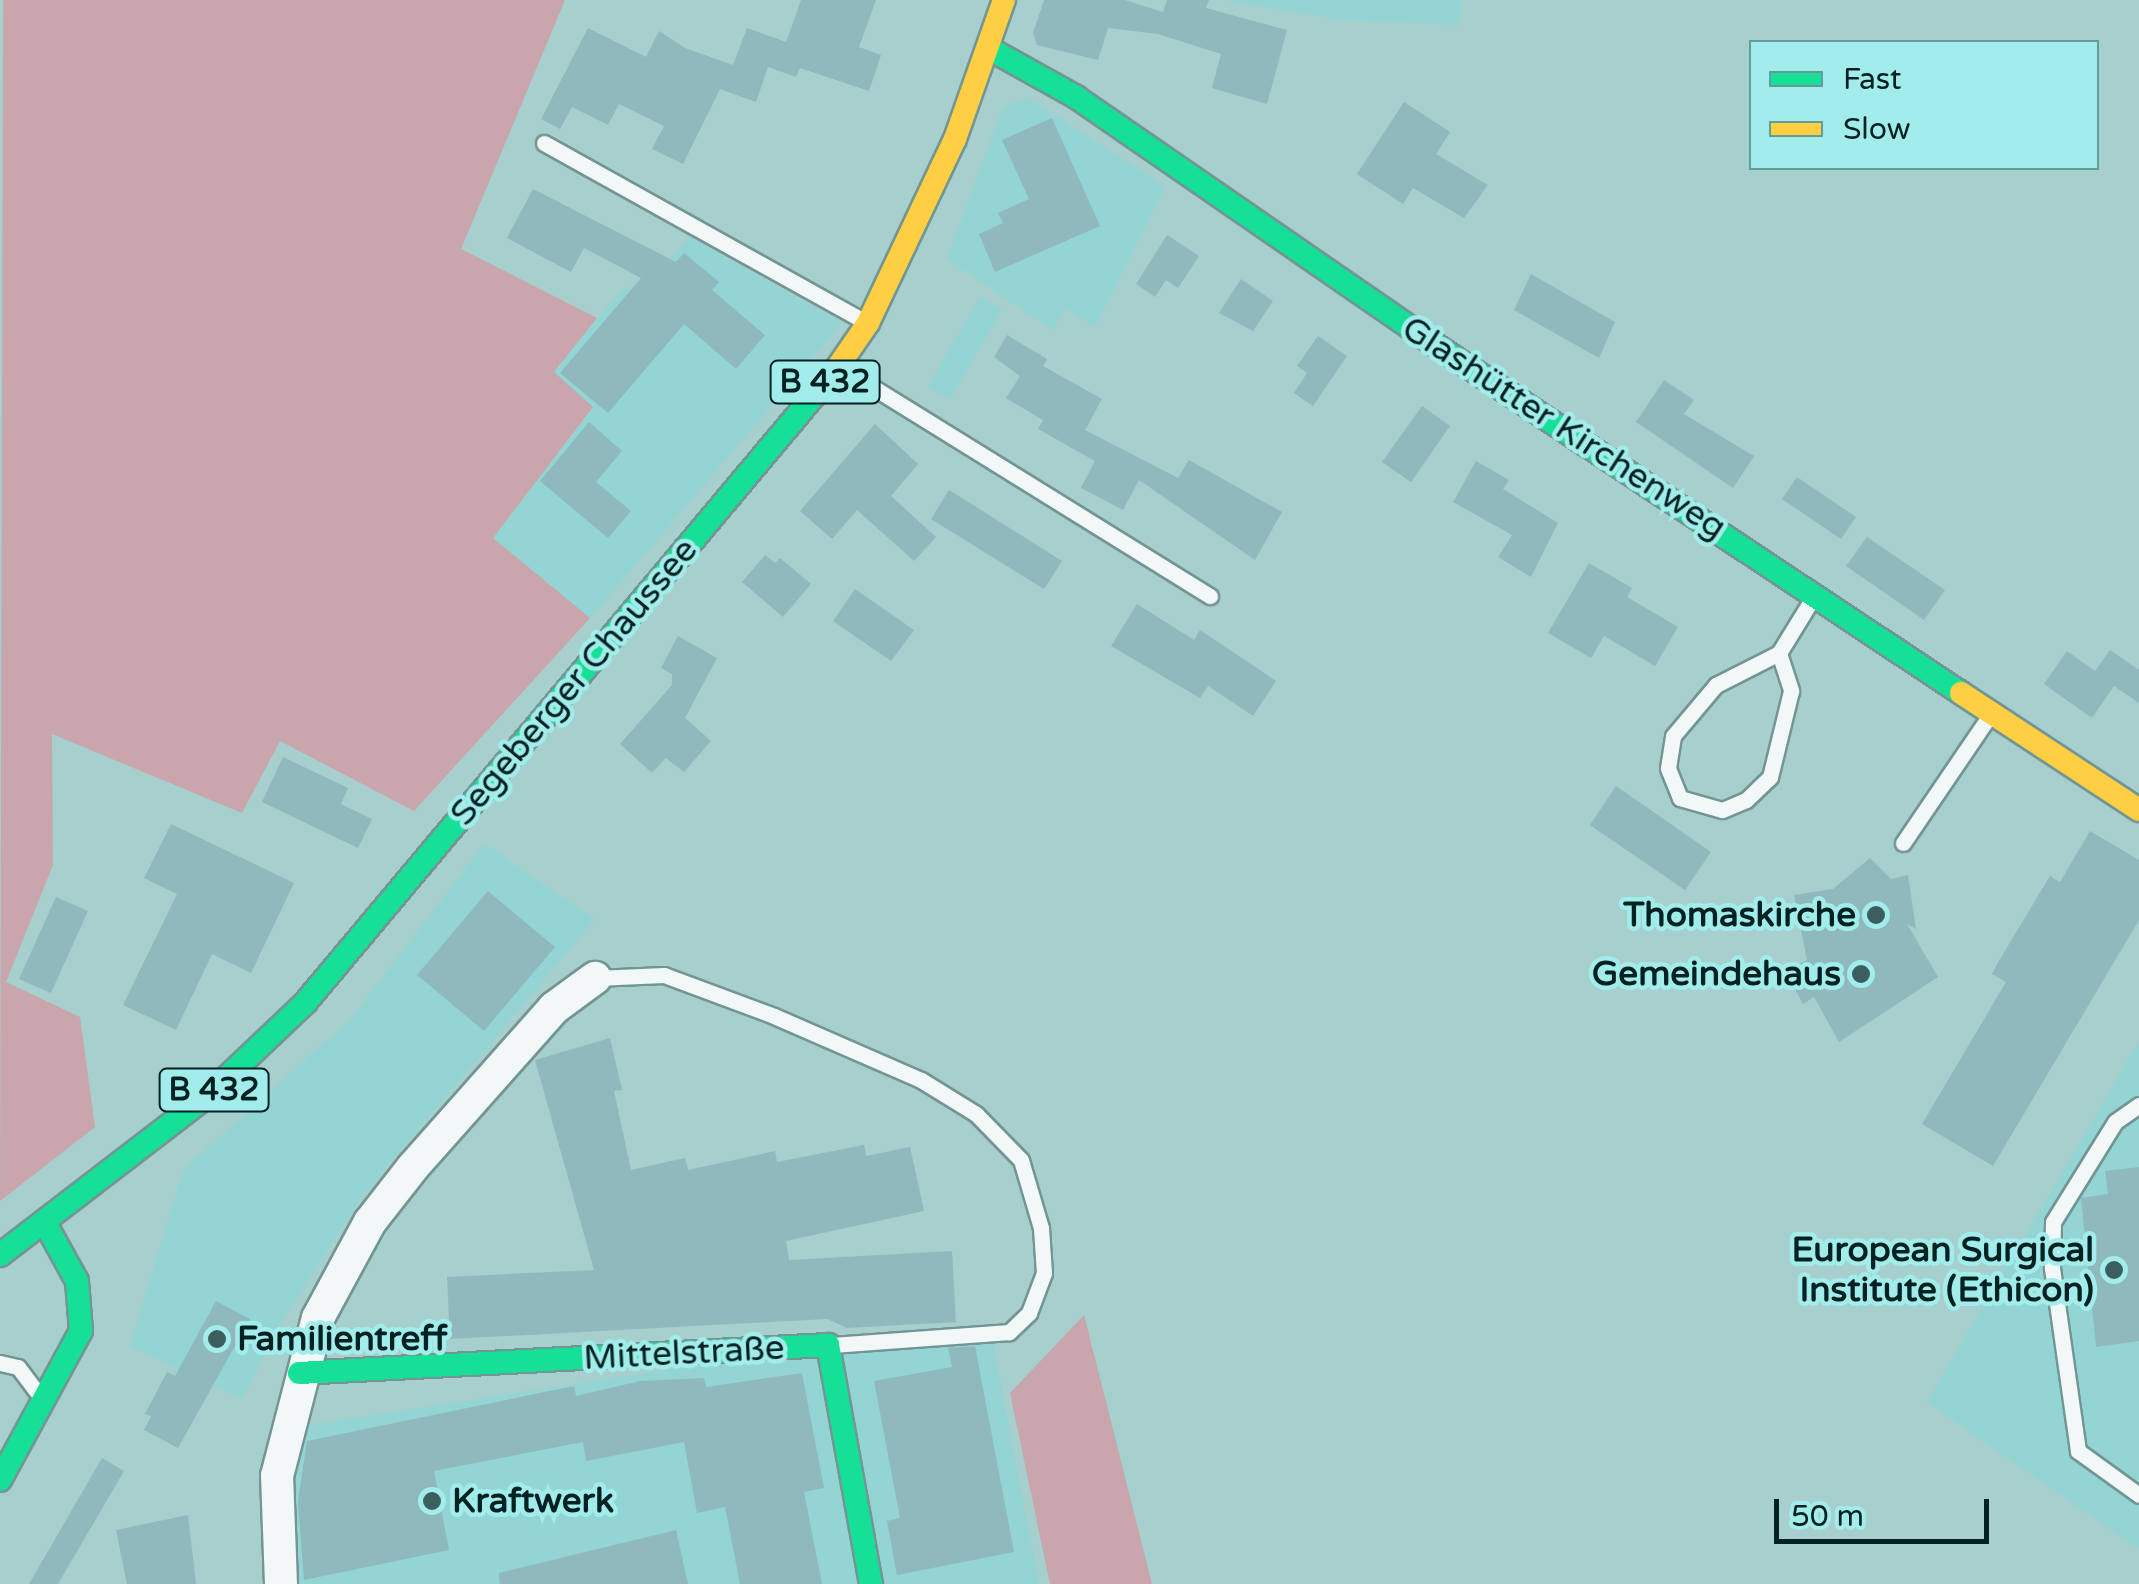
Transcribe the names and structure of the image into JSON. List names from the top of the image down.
{
  "streets": {
    "street": [
      "B 432",
      "Glashütter Kirchenweg",
      "Segeberger Chaussee",
      "Mittelstraße"
    ]
  },
  "crossings": [
    ["Glashütter Kirchenweg", "Segeberger Chaussee"]
  ],
  "places": [
    "Thomaskirche",
    "Gemeindehaus",
    "European Surgical Institute (Ethicon)",
    "Familientreff",
    "Kraftwerk"
  ],
  "legend": ["Fast", "Slow"],
  "scale_bar": "50 m"
}
